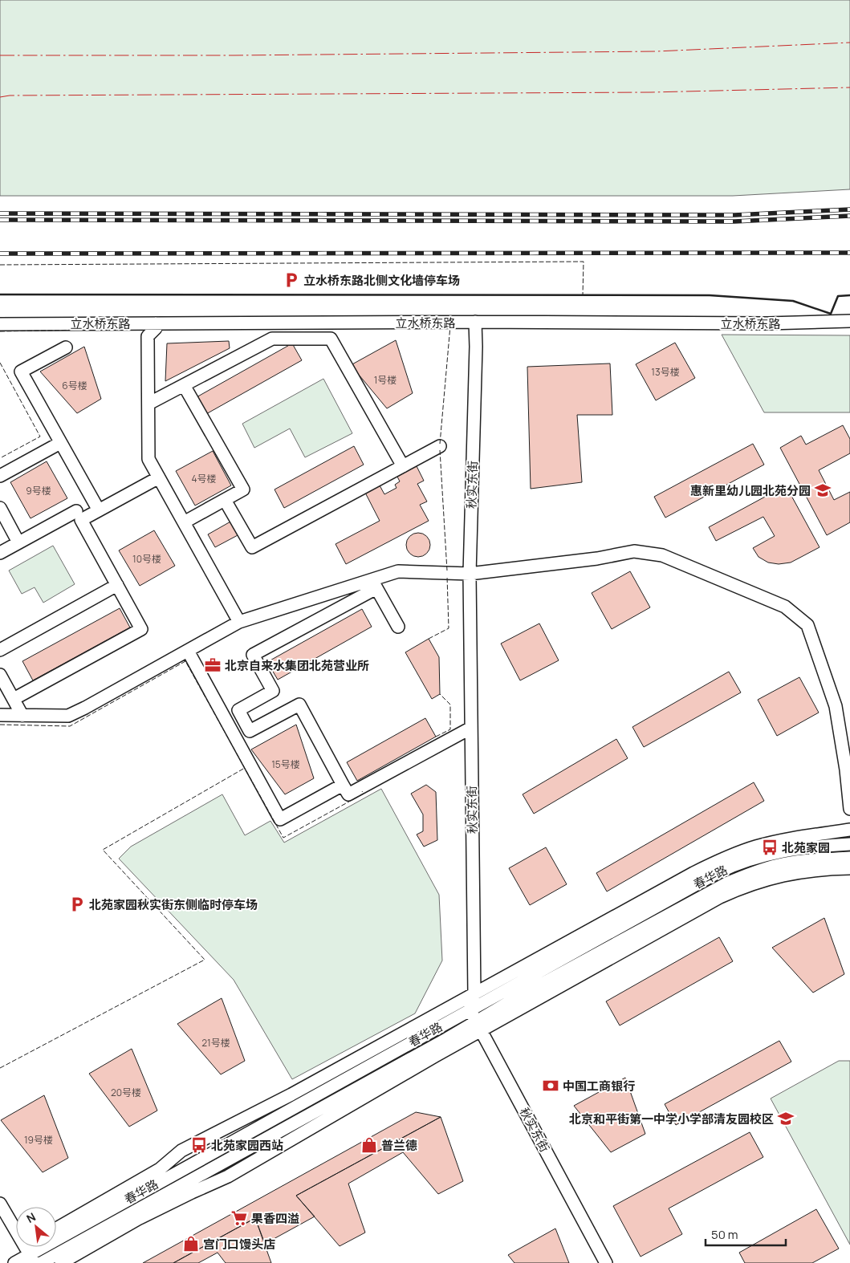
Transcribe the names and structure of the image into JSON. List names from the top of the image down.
{
  "streets": {
    "street": ["立水桥东路", "秋实东街", "春华路"]
  },
  "crossings": [
    ["立水桥东路", "秋实东街"],
    ["秋实东街", "春华路"]
  ],
  "places": {
    "parking": ["立水桥东路北侧文化墙停车场", "北苑家园秋实街东侧临时停车场"],
    "school or university": ["惠新里幼儿园北苑分园", "北京和平街第一中学小学部清友园校区"],
    "office": ["北京自来水集团北苑营业所"],
    "bus stop": ["北苑家园", "北苑家园西站"],
    "bank": ["中国工商银行"],
    "shop": ["普兰德", "宫门口馒头店"],
    "supermarket": ["果香四溢"]
  },
  "house_numbers": [
    "13号楼",
    "1号楼",
    "6号楼",
    "4号楼",
    "9号楼",
    "10号楼",
    "15号楼",
    "21号楼",
    "20号楼",
    "19号楼"
  ],
  "scale_bar": "50 m",
  "north": "top left"
}
